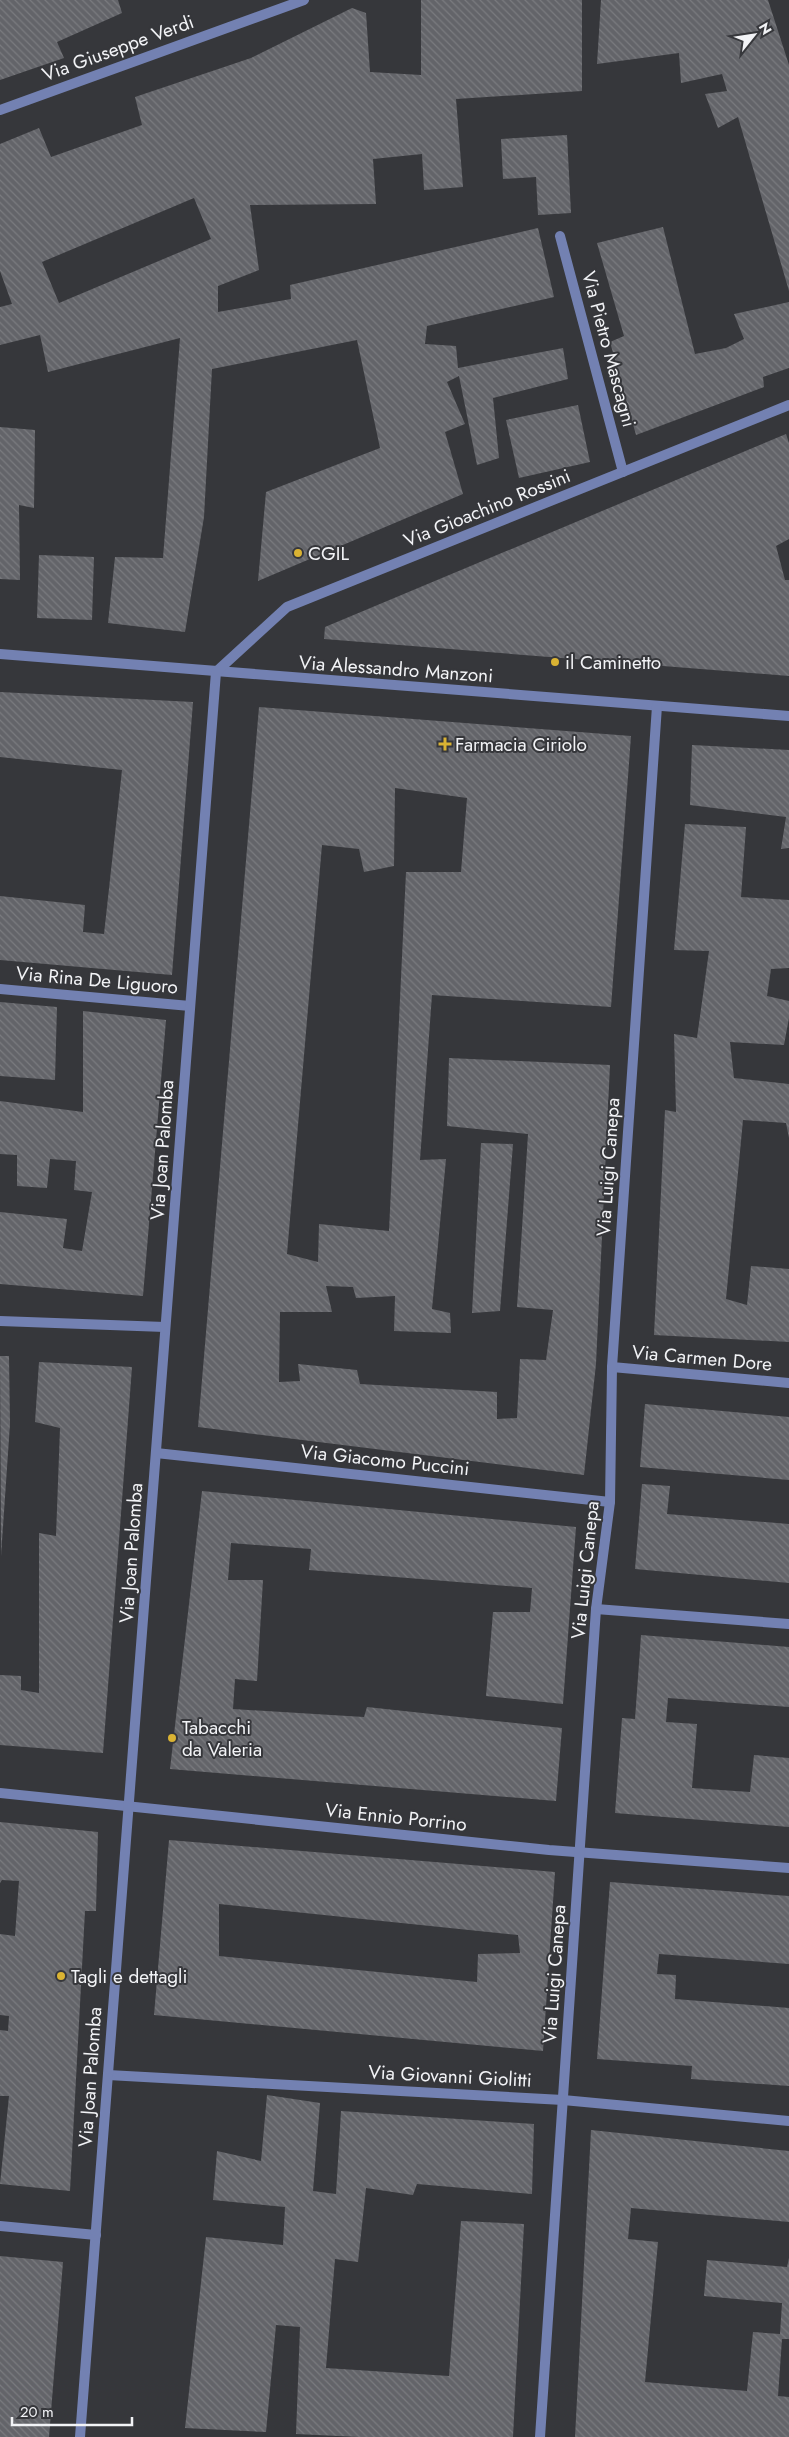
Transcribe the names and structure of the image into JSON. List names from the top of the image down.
{
  "streets": {
    "street": [
      "Via Giuseppe Verdi",
      "Via Pietro Mascagni",
      "Via Gioachino Rossini",
      "Via Alessandro Manzoni",
      "Via Rina De Liguoro",
      "Via Joan Palomba",
      "Via Luigi Canepa",
      "Via Carmen Dore",
      "Via Giacomo Puccini",
      "Via Ennio Porrino",
      "Via Giovanni Giolitti"
    ]
  },
  "crossings": [
    ["Via Pietro Mascagni", "Via Gioachino Rossini"],
    ["Via Gioachino Rossini", "Via Alessandro Manzoni"],
    ["Via Gioachino Rossini", "Via Joan Palomba"],
    ["Via Alessandro Manzoni", "Via Joan Palomba"],
    ["Via Alessandro Manzoni", "Via Luigi Canepa"],
    ["Via Rina De Liguoro", "Via Joan Palomba"],
    ["Via Joan Palomba", "Via Giacomo Puccini"],
    ["Via Joan Palomba", "Via Ennio Porrino"],
    ["Via Joan Palomba", "Via Giovanni Giolitti"],
    ["Via Luigi Canepa", "Via Carmen Dore"],
    ["Via Luigi Canepa", "Via Giacomo Puccini"],
    ["Via Luigi Canepa", "Via Ennio Porrino"],
    ["Via Luigi Canepa", "Via Giovanni Giolitti"]
  ],
  "places": {
    "other": [
      "CGIL",
      "il Caminetto",
      "Tabacchi da Valeria",
      "Tagli e dettagli"
    ],
    "health": ["Farmacia Ciriolo"]
  },
  "scale_bar": "20 m",
  "north": "top right"
}
